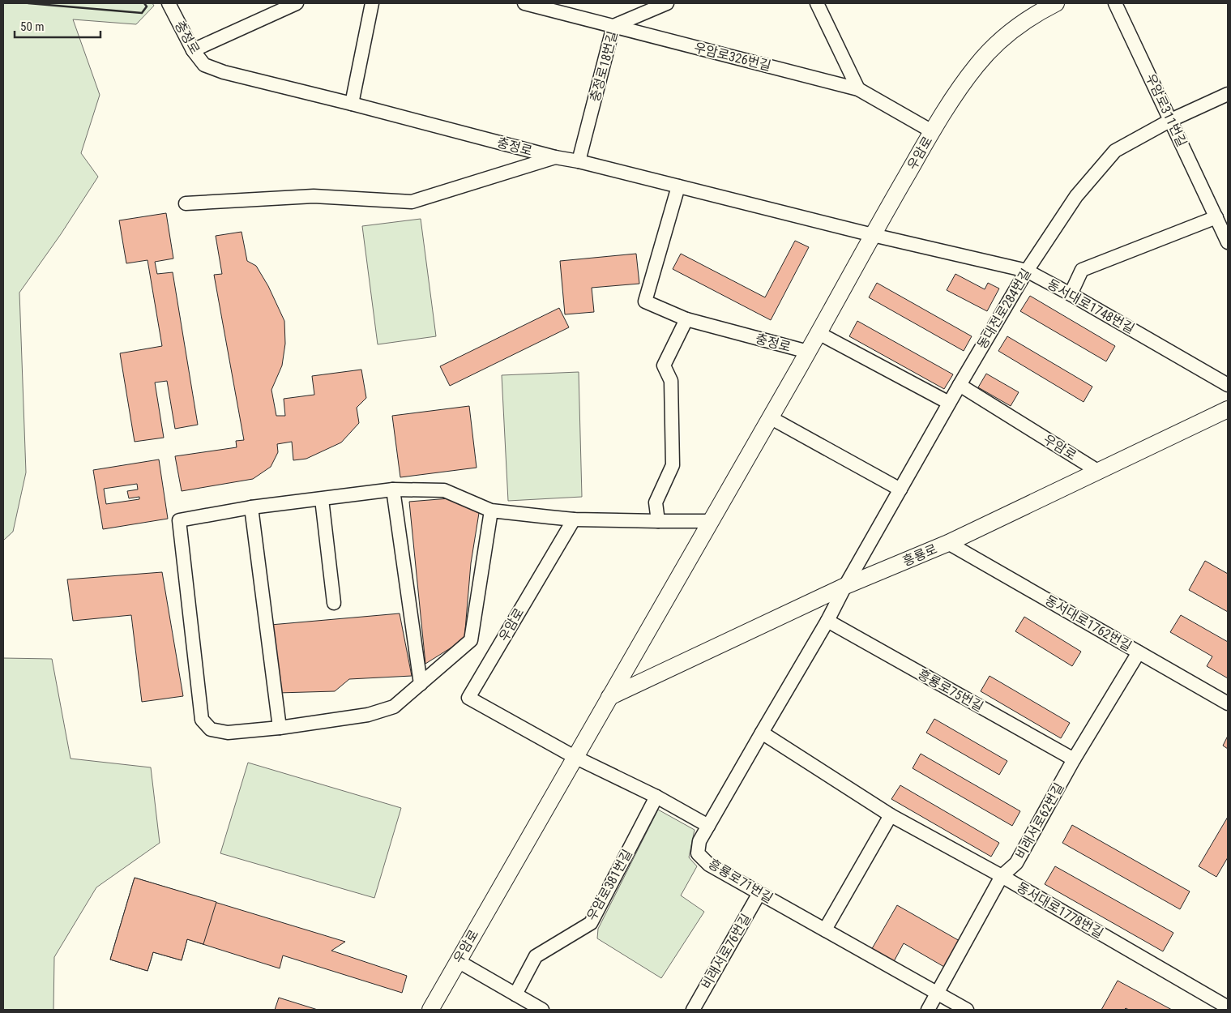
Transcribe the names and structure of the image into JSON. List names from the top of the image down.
{
  "streets": {
    "main road": ["우암로", "흥룡로"],
    "street": [
      "충정로",
      "우암로326번길",
      "충정로18번길",
      "우암로311번길",
      "동서대로1748번길",
      "동대전로284번길",
      "동서대로1762번길",
      "흥룡로75번길",
      "비래서로62번길",
      "흥룡로71번길",
      "우암로381번길",
      "동서대로1778번길",
      "비래서로76번길"
    ]
  },
  "crossings": [
    ["충정로", "충정로18번길"],
    ["충정로", "우암로"],
    ["충정로", "동서대로1748번길"],
    ["우암로326번길", "충정로18번길"],
    ["우암로326번길", "우암로"],
    ["우암로311번길", "동대전로284번길"],
    ["우암로", "동서대로1748번길"],
    ["우암로", "동대전로284번길"],
    ["우암로", "흥룡로"],
    ["우암로", "흥룡로71번길"],
    ["우암로", "우암로381번길"],
    ["동서대로1748번길", "동대전로284번길"],
    ["동대전로284번길", "흥룡로"],
    ["동대전로284번길", "흥룡로71번길"],
    ["흥룡로", "동서대로1762번길"],
    ["흥룡로", "흥룡로71번길"],
    ["동서대로1762번길", "비래서로62번길"],
    ["흥룡로75번길", "비래서로62번길"],
    ["흥룡로75번길", "흥룡로71번길"],
    ["비래서로62번길", "흥룡로71번길"],
    ["비래서로62번길", "동서대로1778번길"],
    ["흥룡로71번길", "동서대로1778번길"],
    ["흥룡로71번길", "비래서로76번길"]
  ],
  "scale_bar": "50 m"
}
